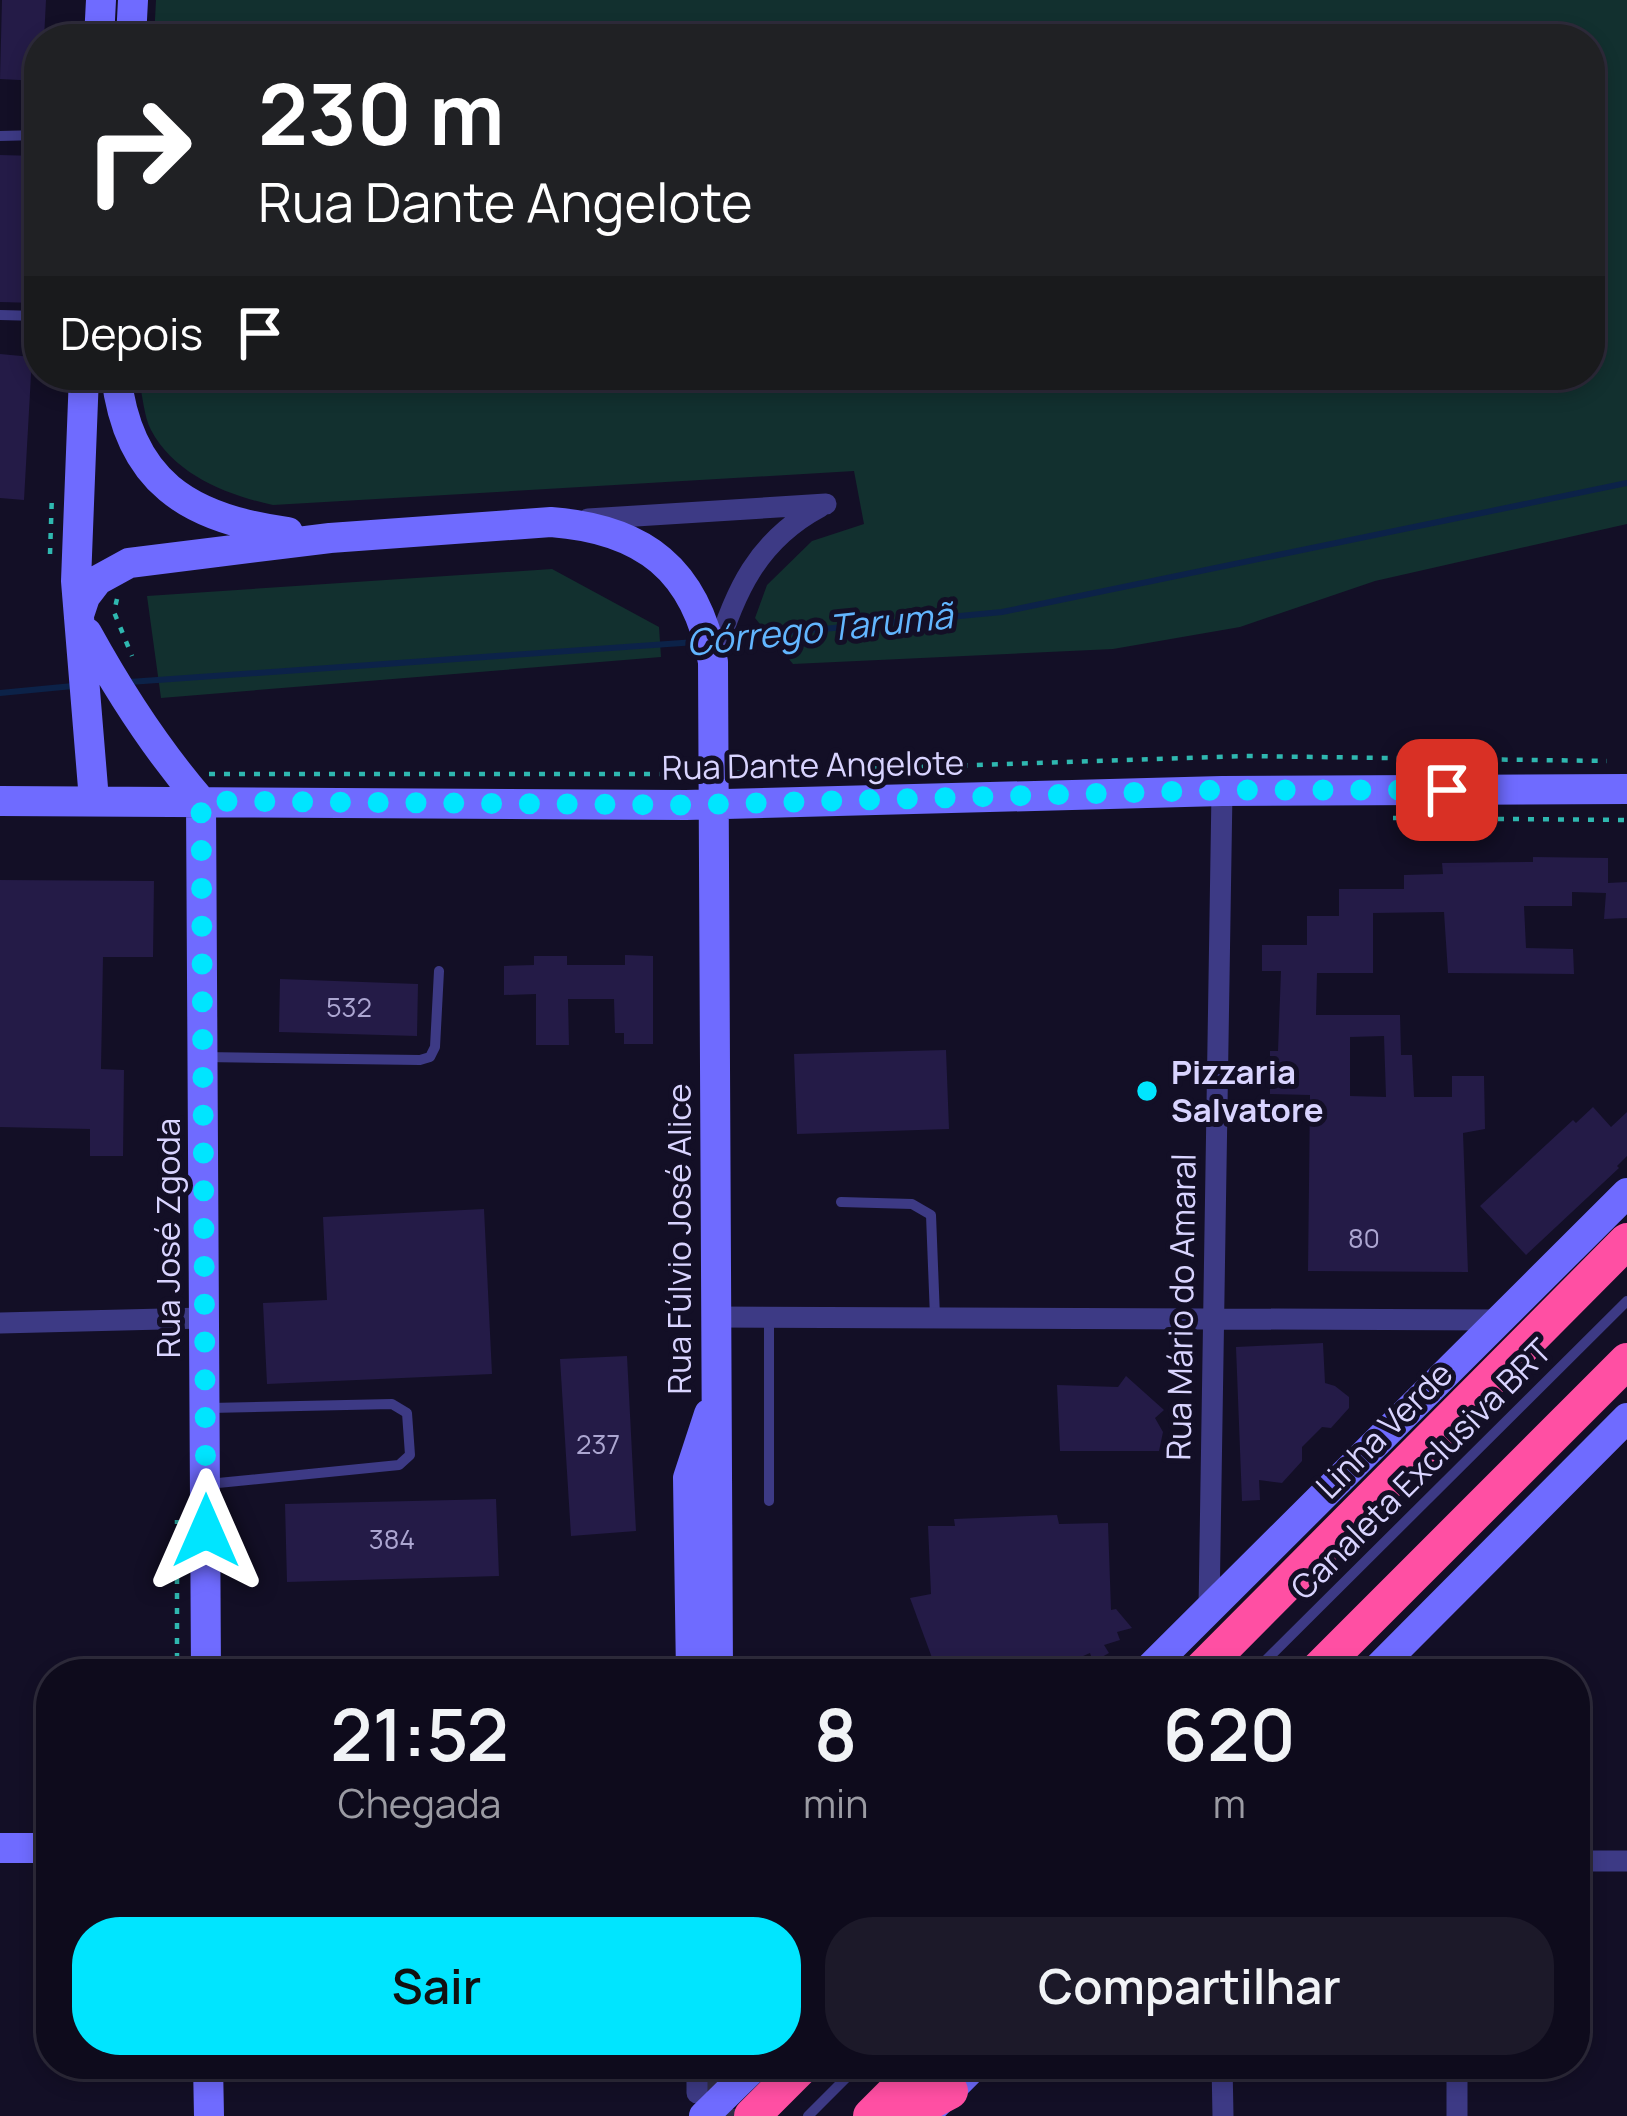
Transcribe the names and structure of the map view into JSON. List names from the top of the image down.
{
  "streets": {
    "highway": ["Linha Verde"],
    "main road": ["Rua Dante Angelote", "Rua José Zgoda", "Rua Fúlvio José Alice"],
    "street": ["Rua Mário do Amaral"],
    "lane": ["Canaleta Exclusiva BRT"]
  },
  "crossings": [
    ["Rua Dante Angelote", "Rua José Zgoda"],
    ["Rua Dante Angelote", "Rua Fúlvio José Alice"],
    ["Rua Dante Angelote", "Rua Mário do Amaral"]
  ],
  "water": ["Córrego Tarumã"],
  "places": ["Pizzaria Salvatore"],
  "house_numbers": [
    "532",
    "80",
    "237",
    "384"
  ],
  "page": {
    "turn": ["230 m", "Rua Dante Angelote"],
    "then": "Depois",
    "eta": [
      "21:52",
      "Chegada",
      "8",
      "min",
      "620",
      "m"
    ],
    "buttons": ["Sair", "Compartilhar"]
  }
}
